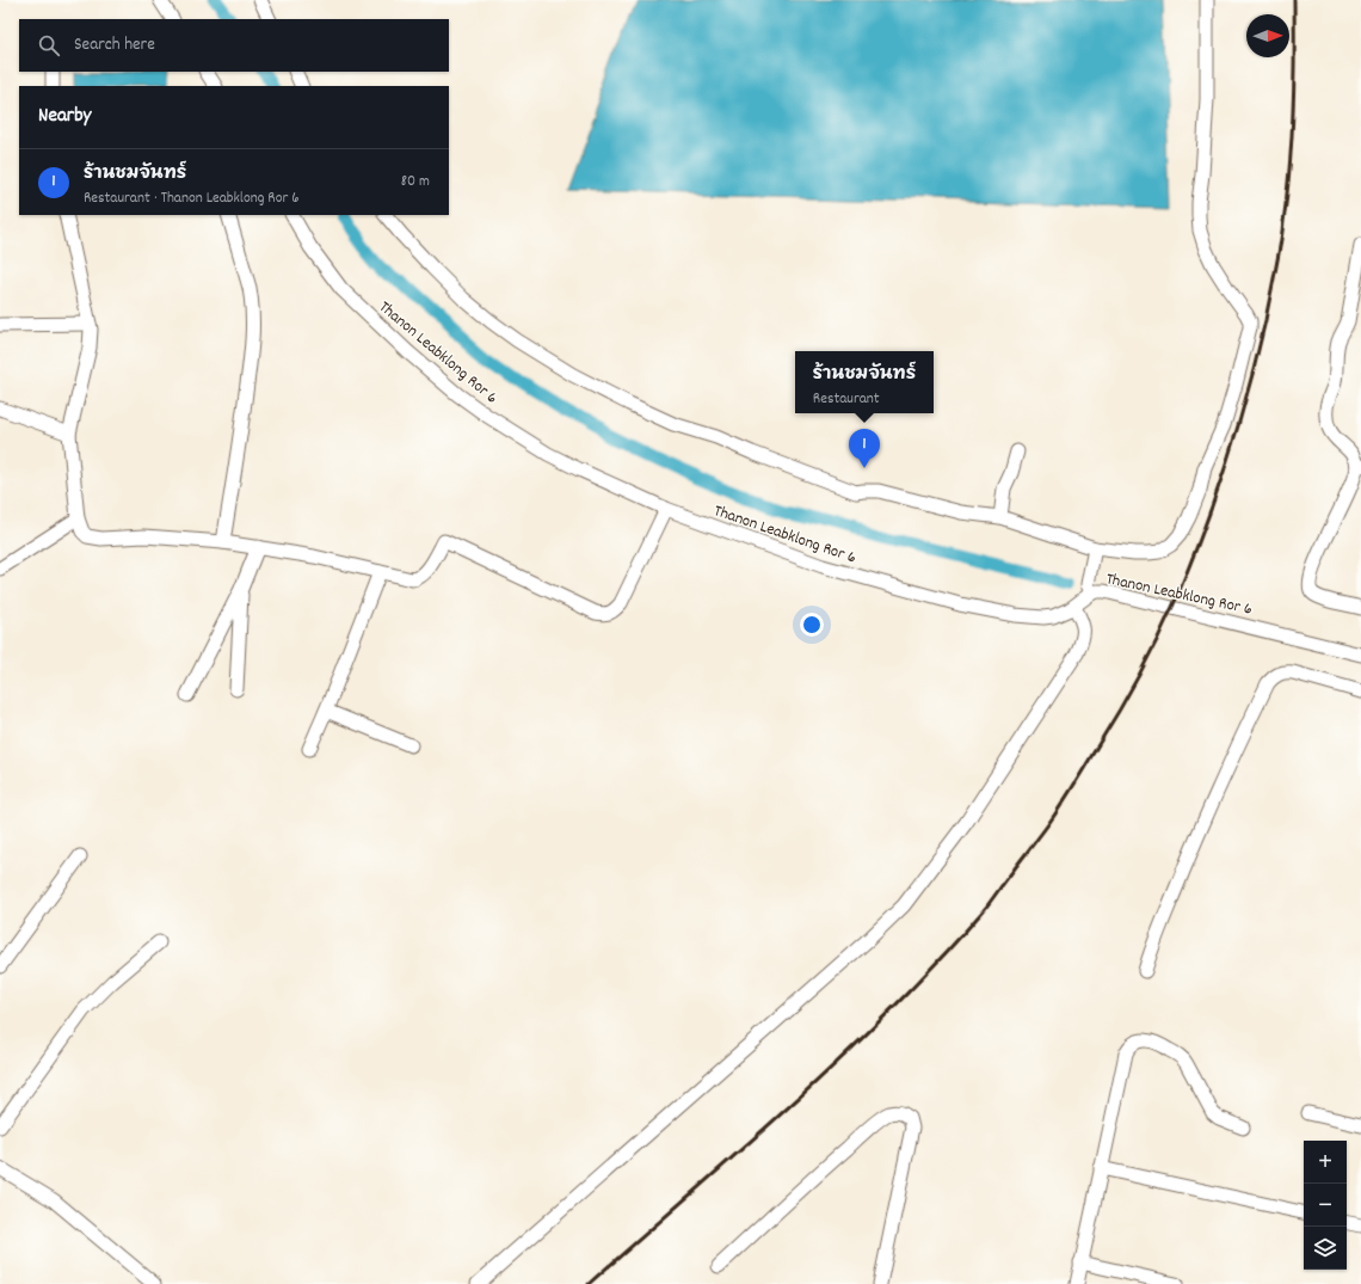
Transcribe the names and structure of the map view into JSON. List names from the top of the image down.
{
  "streets": {
    "street": ["Thanon Leabklong Ror 6"]
  },
  "north": "right",
  "page": {
    "search": "Search here",
    "heading": "Nearby",
    "list": [
      {
        "mark": "1",
        "name": "ร้านชมจันทร์",
        "note": "Restaurant · Thanon Leabklong Ror 6",
        "value": "80 m"
      }
    ],
    "popup": ["ร้านชมจันทร์", "Restaurant"],
    "pins": "1",
    "map_buttons": ["+", "−"]
  }
}
